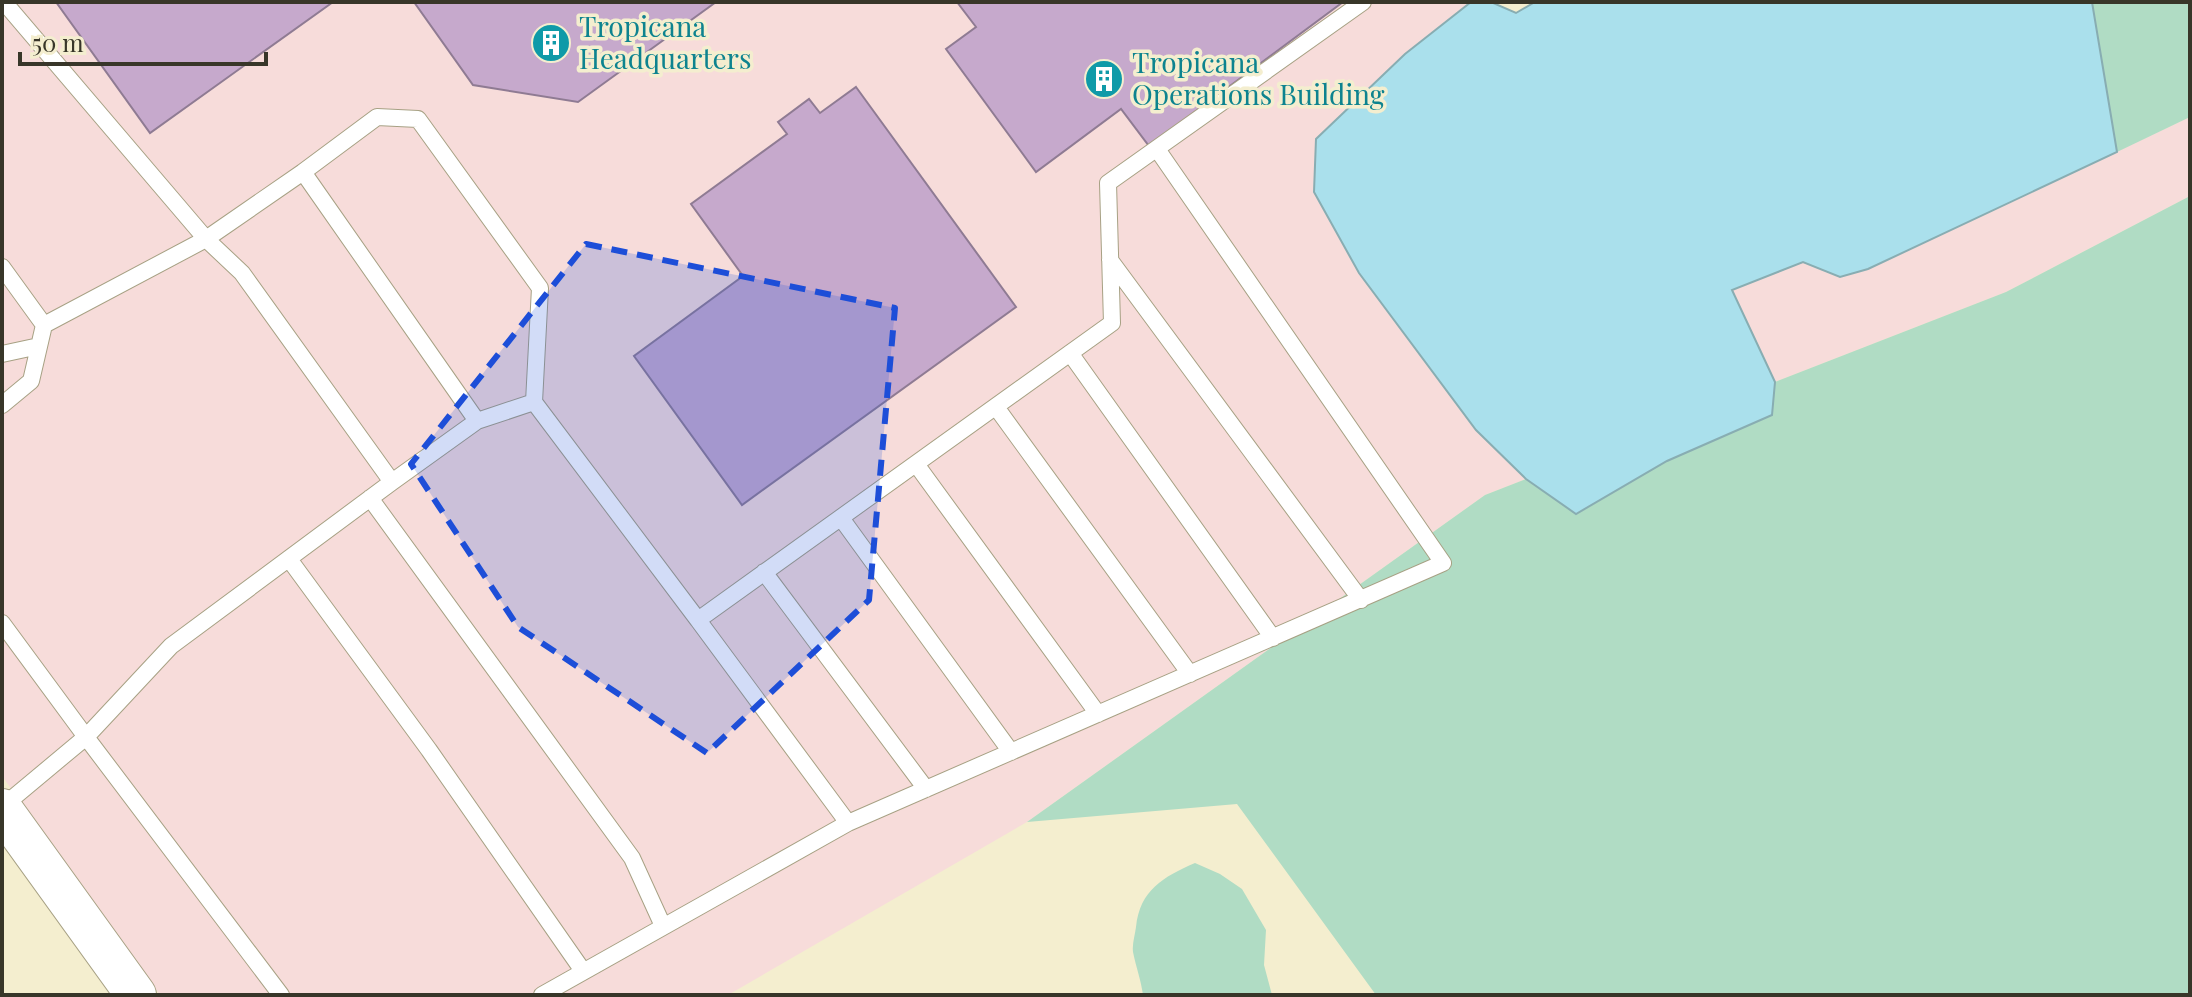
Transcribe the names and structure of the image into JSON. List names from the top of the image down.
{
  "places": {
    "building": ["Tropicana Headquarters", "Tropicana Operations Building"]
  },
  "scale_bar": "50 m"
}
